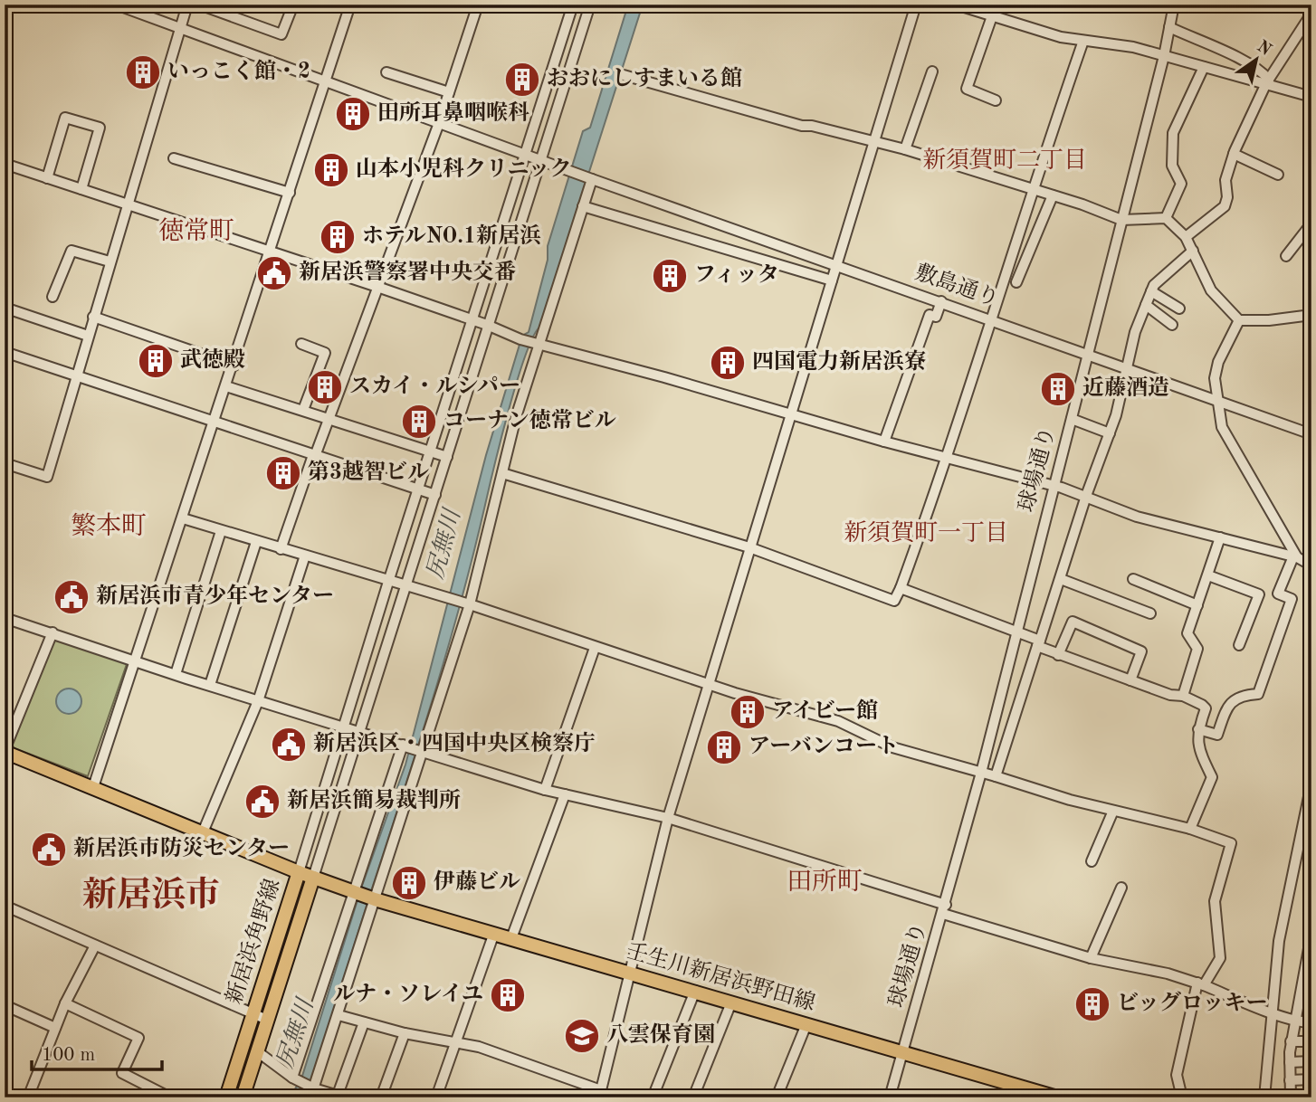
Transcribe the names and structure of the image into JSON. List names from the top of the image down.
{
  "streets": {
    "main road": ["新居浜角野線", "壬生川新居浜野田線"],
    "street": ["敷島通り", "球場通り"]
  },
  "crossings": [
    ["敷島通り", "球場通り"],
    ["球場通り", "壬生川新居浜野田線"]
  ],
  "districts": [
    "新須賀町二丁目",
    "徳常町",
    "繁本町",
    "新須賀町一丁目",
    "田所町",
    "新居浜市"
  ],
  "water": ["尻無川"],
  "places": {
    "building": [
      "いっこく館・2",
      "おおにしすまいる館",
      "田所耳鼻咽喉科",
      "山本小児科クリニック",
      "ホテルNO.1新居浜",
      "フィッタ",
      "武徳殿",
      "四国電力新居浜寮",
      "スカイ・ルシパー",
      "近藤酒造",
      "コーナン徳常ビル",
      "第3越智ビル",
      "アイビー館",
      "アーバンコート",
      "伊藤ビル",
      "ルナ・ソレイユ",
      "ビッグロッキー"
    ],
    "public building": [
      "新居浜警察署中央交番",
      "新居浜市青少年センター",
      "新居浜区・四国中央区検察庁",
      "新居浜簡易裁判所",
      "新居浜市防災センター"
    ],
    "school or university": ["八雲保育園"]
  },
  "scale_bar": "100 m",
  "north": "top right"
}
